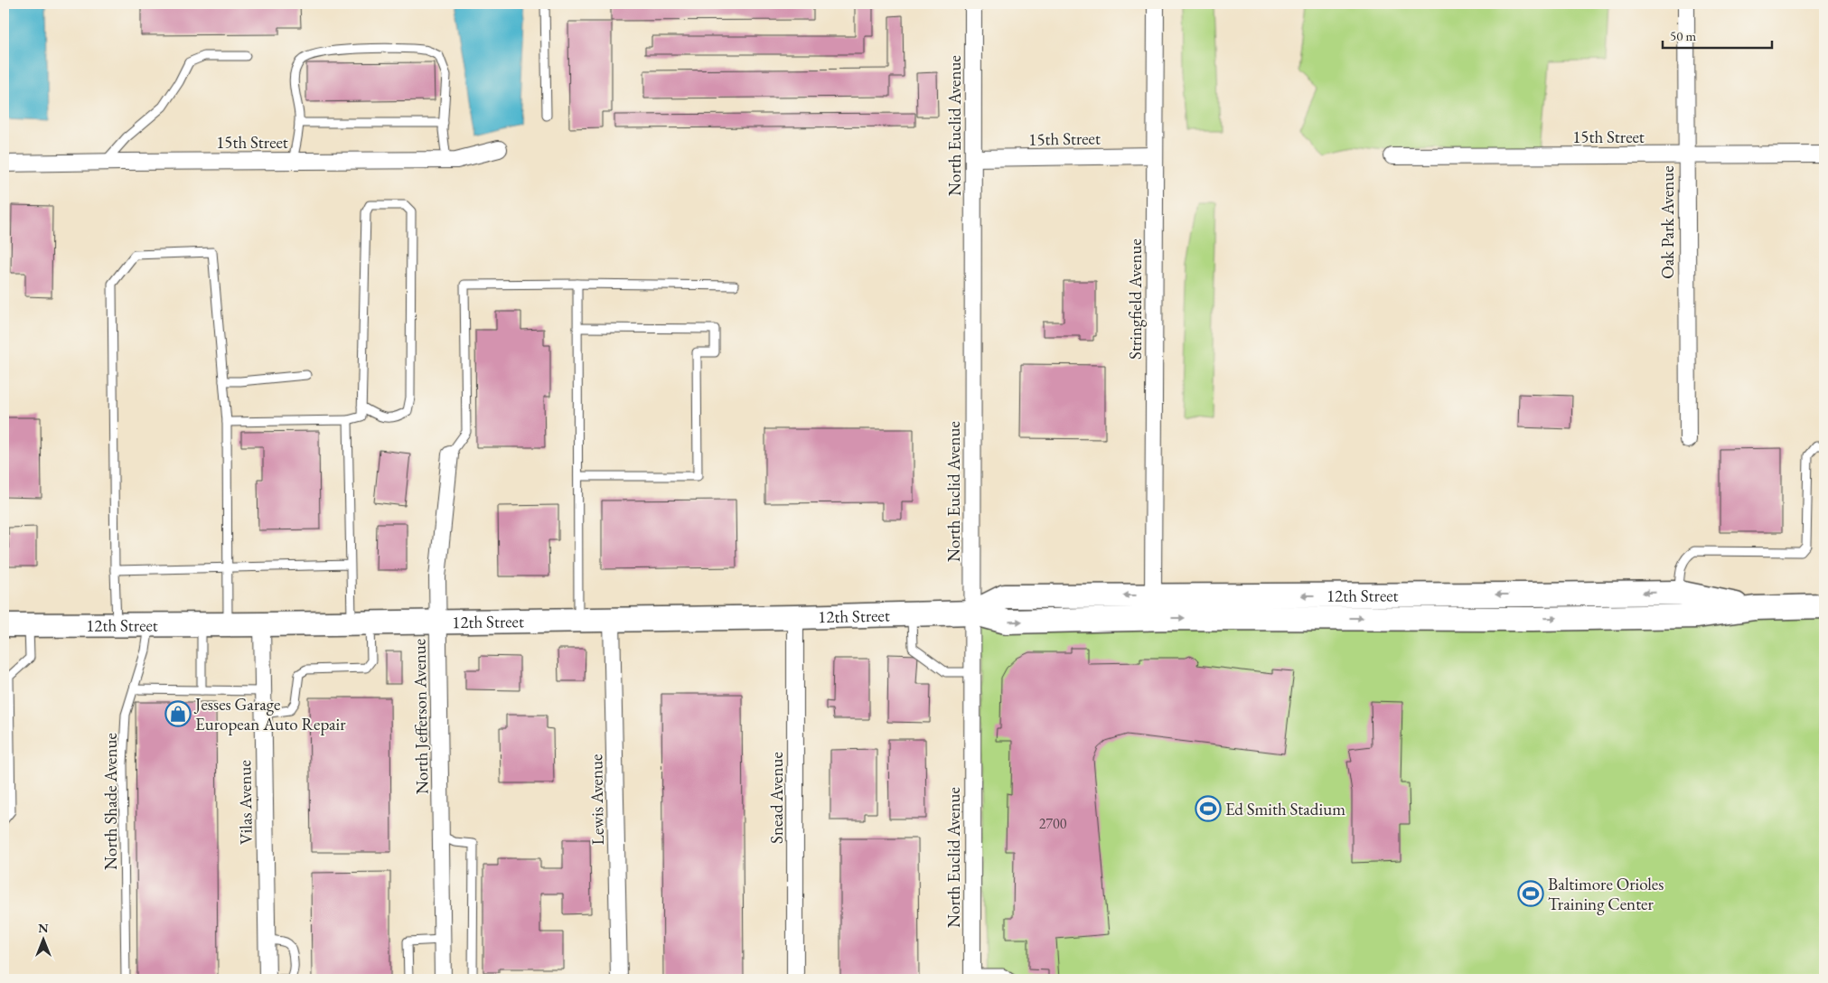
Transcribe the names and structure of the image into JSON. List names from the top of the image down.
{
  "streets": {
    "street": [
      "North Euclid Avenue",
      "15th Street",
      "Oak Park Avenue",
      "Stringfield Avenue",
      "12th Street",
      "North Jefferson Avenue",
      "Snead Avenue",
      "Lewis Avenue",
      "Vilas Avenue"
    ],
    "lane": ["North Shade Avenue"]
  },
  "crossings": [
    ["North Euclid Avenue", "15th Street"],
    ["North Euclid Avenue", "12th Street"],
    ["15th Street", "Oak Park Avenue"],
    ["15th Street", "Stringfield Avenue"],
    ["Stringfield Avenue", "12th Street"],
    ["12th Street", "North Jefferson Avenue"],
    ["12th Street", "Snead Avenue"],
    ["12th Street", "Lewis Avenue"],
    ["12th Street", "North Shade Avenue"],
    ["12th Street", "Vilas Avenue"]
  ],
  "places": {
    "shop": ["Jesses Garage European Auto Repair"],
    "sports": ["Ed Smith Stadium", "Baltimore Orioles Training Center"]
  },
  "house_numbers": ["2700"],
  "scale_bar": "50 m",
  "north": "top"
}
